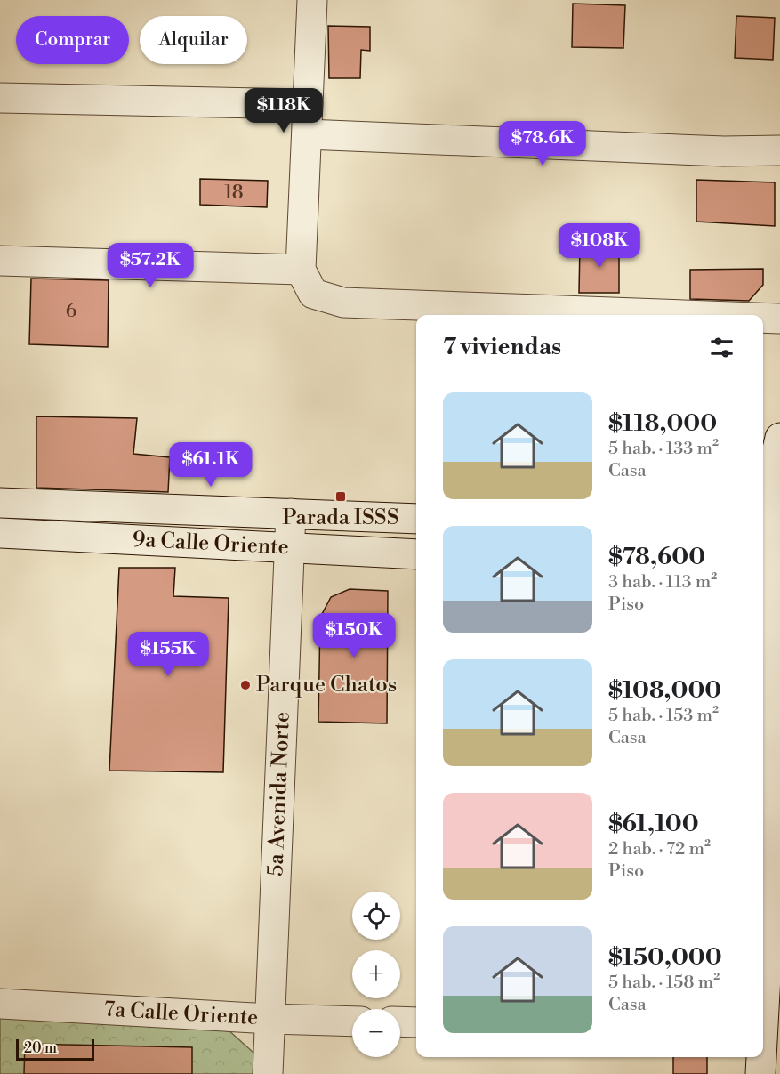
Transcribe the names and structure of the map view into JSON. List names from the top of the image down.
{
  "streets": {
    "street": ["9a Calle Oriente", "5a Avenida Norte", "7a Calle Oriente"]
  },
  "crossings": [
    ["9a Calle Oriente", "5a Avenida Norte"],
    ["5a Avenida Norte", "7a Calle Oriente"]
  ],
  "places": {
    "transit": ["Parada ISSS"],
    "other": ["Parque Chatos"]
  },
  "house_numbers": ["18", "6"],
  "scale_bar": "20 m",
  "page": {
    "chip": ["Comprar", "Alquilar"],
    "price": [
      "$118K",
      "$78.6K",
      "$108K",
      "$57.2K",
      "$61.1K",
      "$150K",
      "$155K"
    ],
    "heading": "7 viviendas",
    "list": [
      {
        "name": "$118,000",
        "note": "5 hab. · 133 m² · Casa"
      },
      {
        "name": "$78,600",
        "note": "3 hab. · 113 m² · Piso"
      },
      {
        "name": "$108,000",
        "note": "5 hab. · 153 m² · Casa"
      },
      {
        "name": "$61,100",
        "note": "2 hab. · 72 m² · Piso"
      },
      {
        "name": "$150,000",
        "note": "5 hab. · 158 m² · Casa"
      }
    ],
    "map_buttons": ["+", "−"],
    "scale": "20 m"
  }
}
